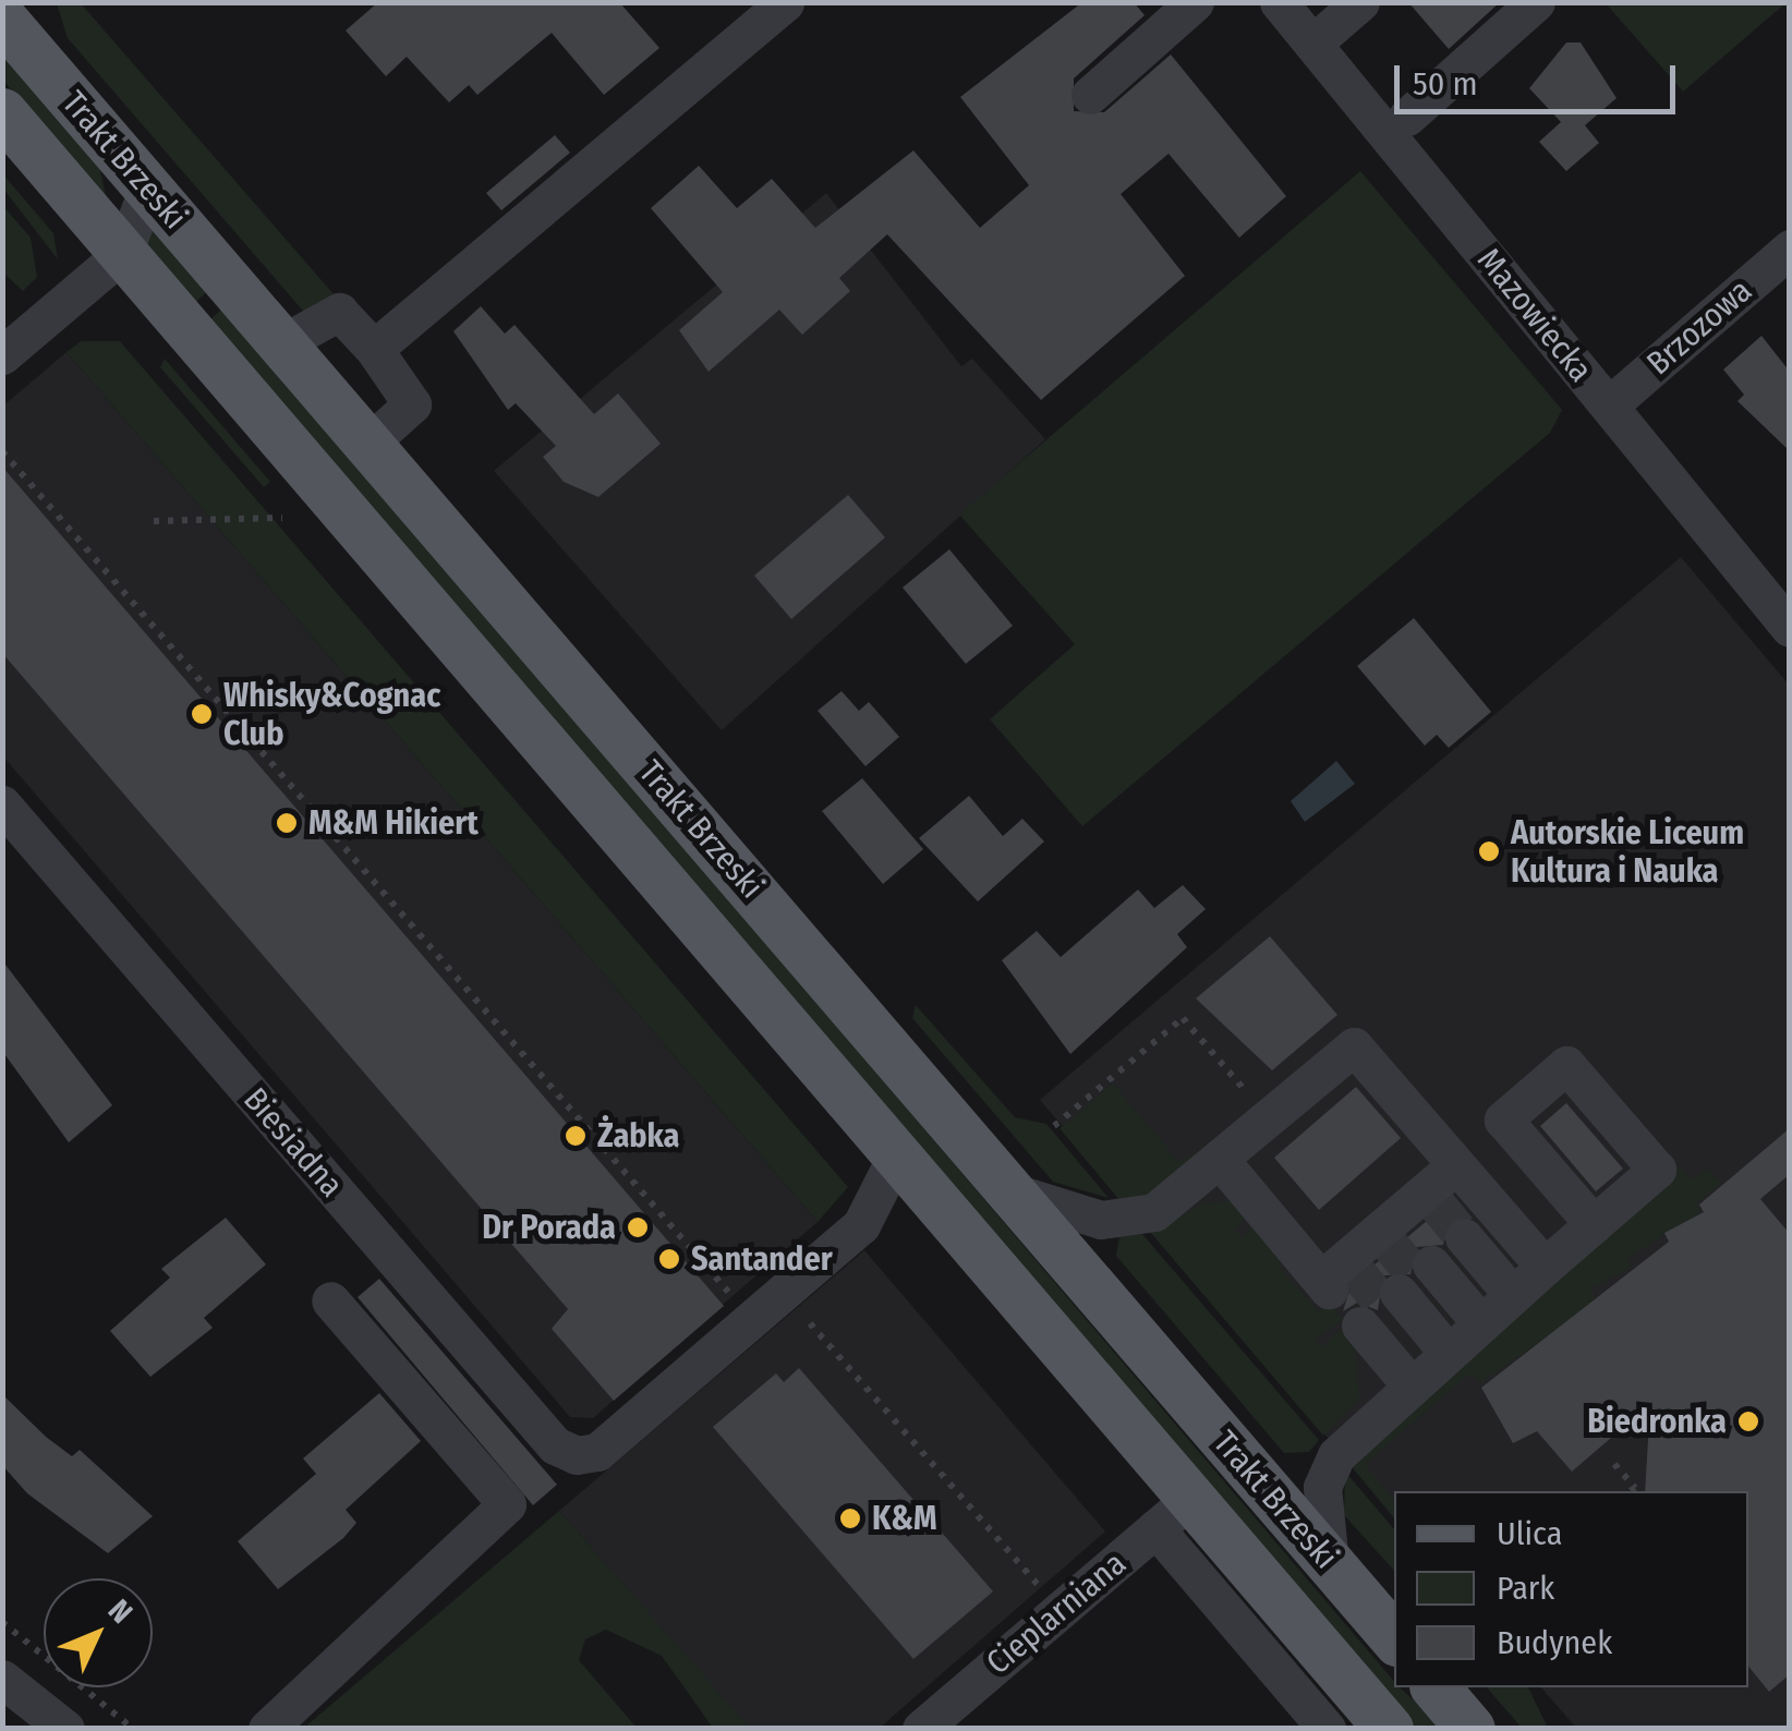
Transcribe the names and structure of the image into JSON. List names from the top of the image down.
{
  "streets": {
    "main road": ["Trakt Brzeski"],
    "street": [
      "Mazowiecka",
      "Brzozowa",
      "Biesiadna",
      "Cieplarniana"
    ]
  },
  "crossings": [
    ["Trakt Brzeski", "Biesiadna"],
    ["Trakt Brzeski", "Cieplarniana"],
    ["Mazowiecka", "Brzozowa"]
  ],
  "places": [
    "Whisky&Cognac Club",
    "M&M Hikiert",
    "Autorskie Liceum Kultura i Nauka",
    "Żabka",
    "Dr Porada",
    "Santander",
    "Biedronka",
    "K&M"
  ],
  "legend": ["Ulica", "Park", "Budynek"],
  "scale_bar": "50 m",
  "north": "top right"
}
